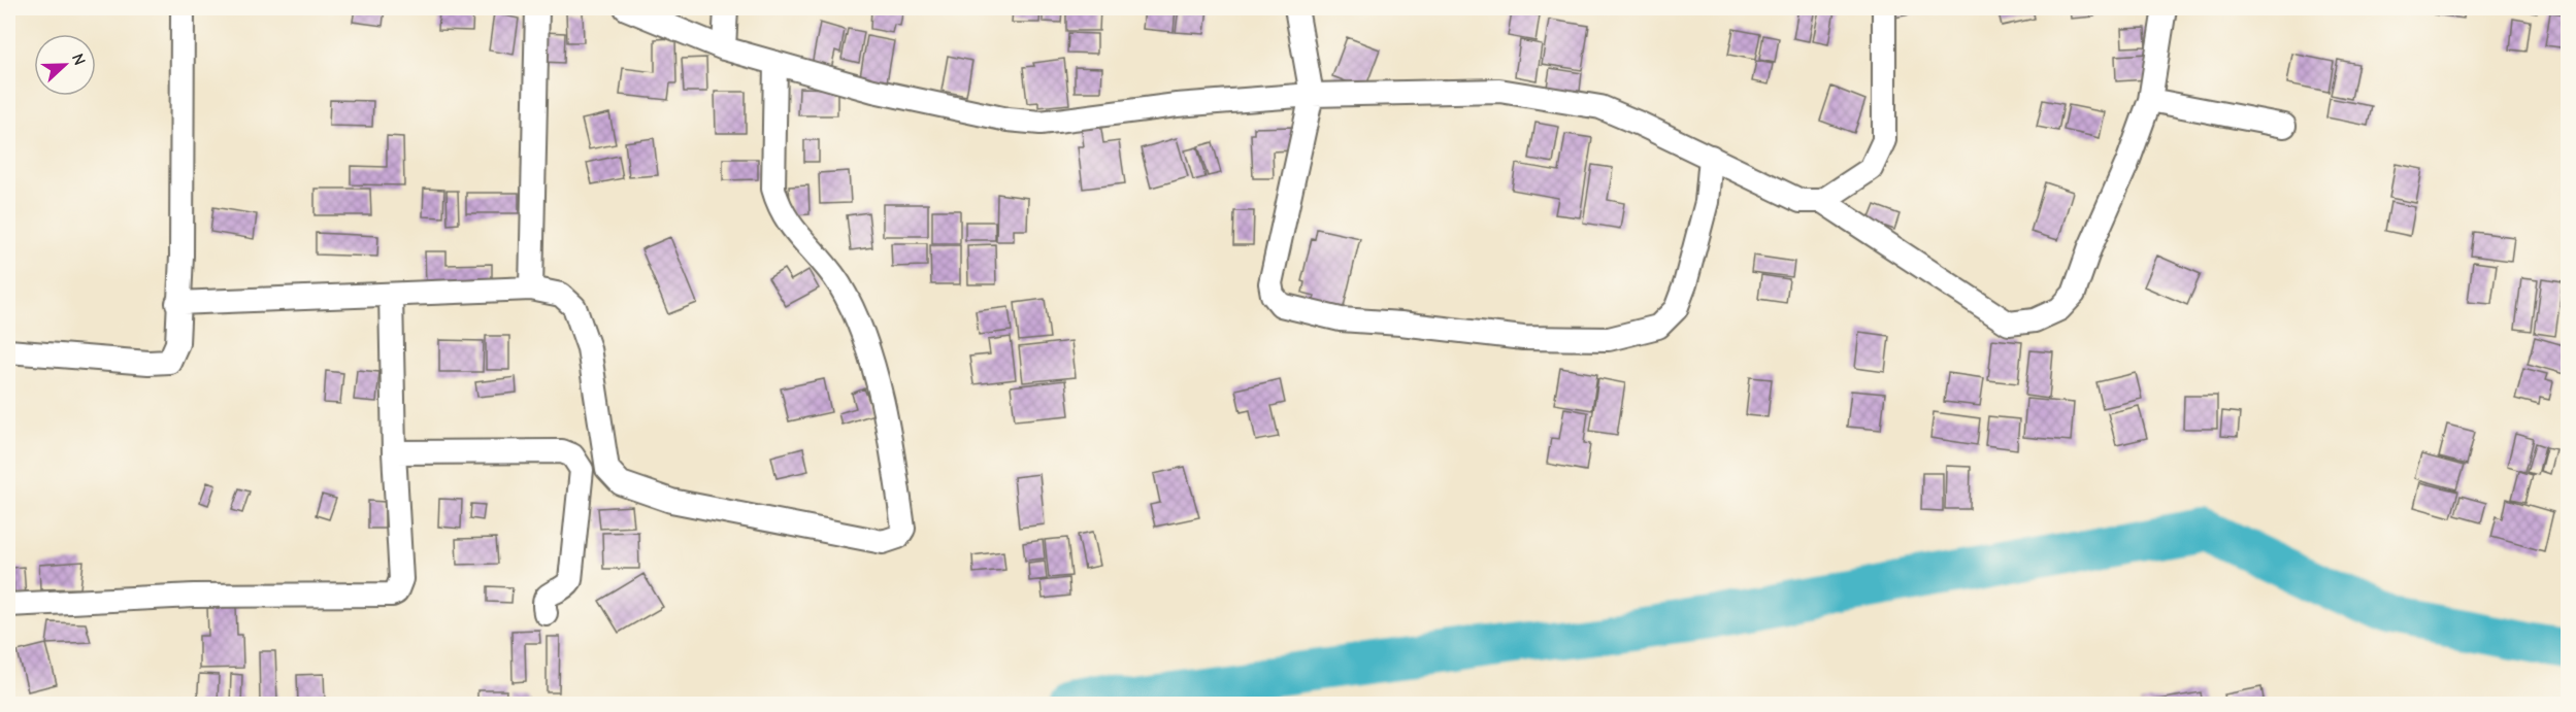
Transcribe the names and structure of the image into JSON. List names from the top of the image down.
{
  "north": "right"
}
